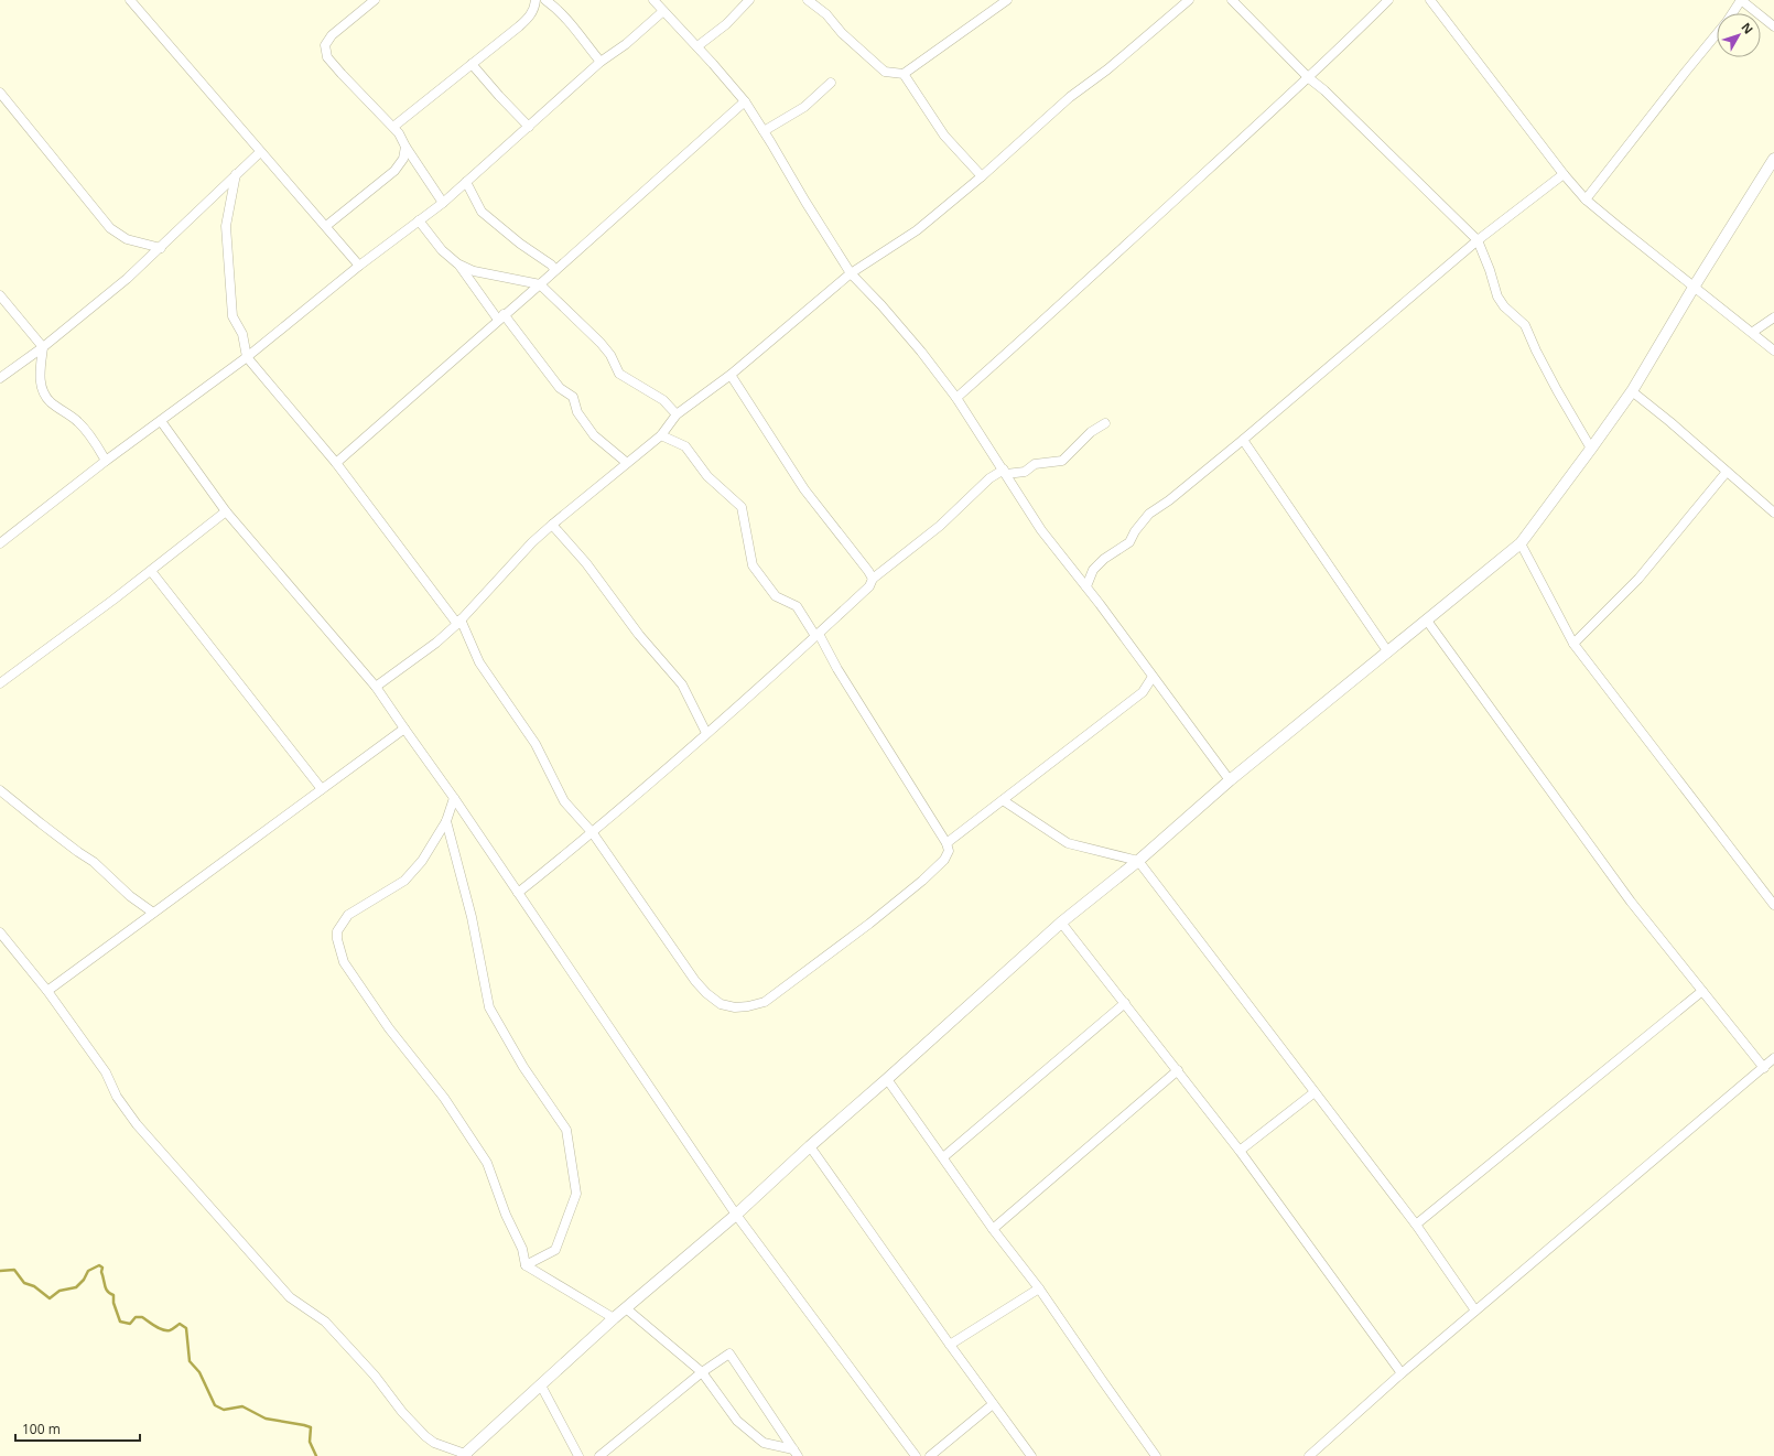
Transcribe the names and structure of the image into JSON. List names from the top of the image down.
{
  "scale_bar": "100 m",
  "north": "top right"
}
